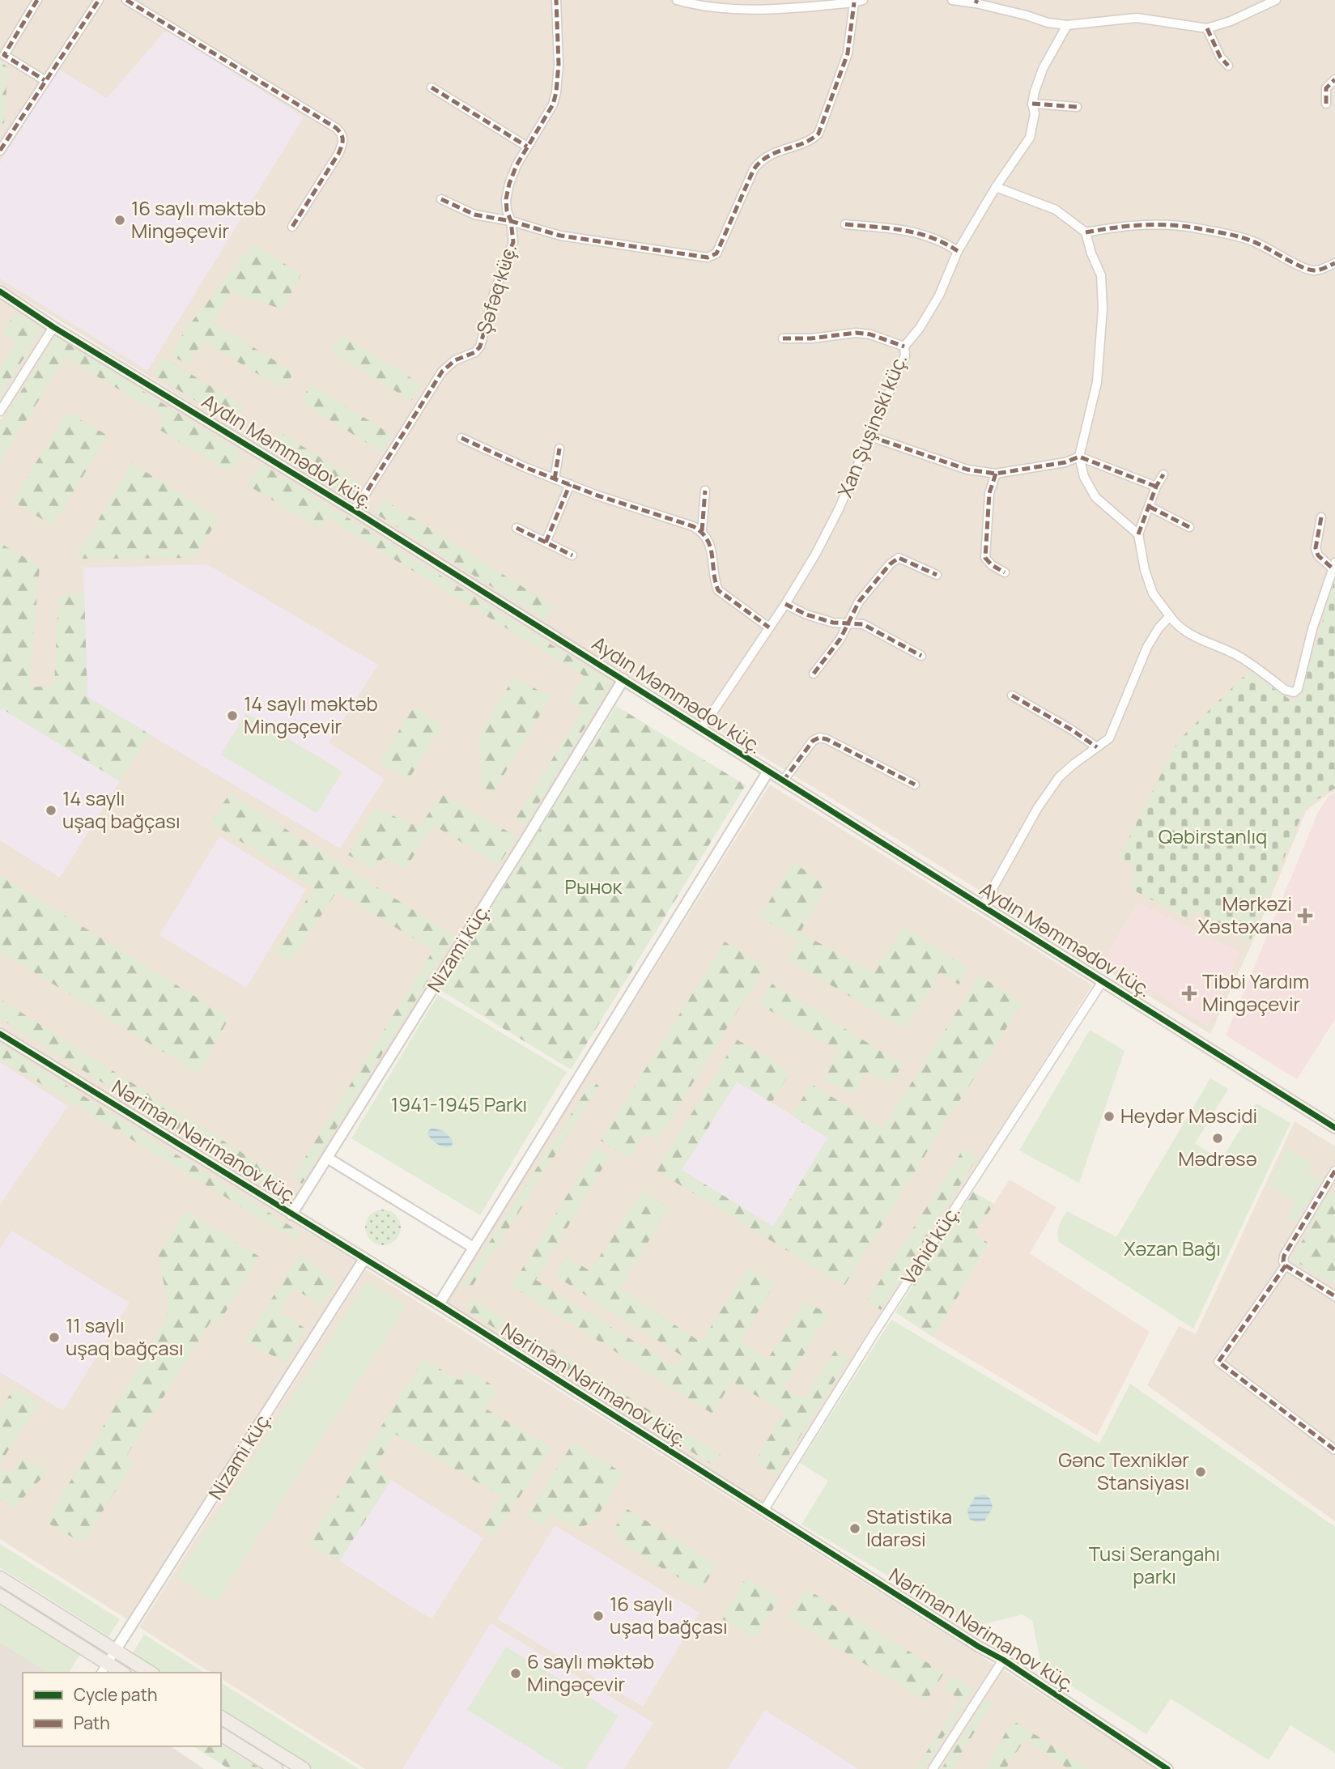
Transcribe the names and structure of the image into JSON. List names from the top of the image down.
{
  "streets": {
    "street": [
      "Şəfəq küç.",
      "Xan Şuşinski küç.",
      "Aydın Məmmədov küç.",
      "Nizami küç.",
      "Nəriman Nərimanov küç.",
      "Vahid küç."
    ]
  },
  "crossings": [
    ["Şəfəq küç.", "Aydın Məmmədov küç."],
    ["Xan Şuşinski küç.", "Aydın Məmmədov küç."],
    ["Aydın Məmmədov küç.", "Nizami küç."],
    ["Aydın Məmmədov küç.", "Vahid küç."],
    ["Nizami küç.", "Nəriman Nərimanov küç."],
    ["Nəriman Nərimanov küç.", "Vahid küç."]
  ],
  "parks": [
    "Qəbirstanlıq",
    "Рынок",
    "1941-1945 Parkı",
    "Xəzan Bağı",
    "Tusi Serangahı parkı"
  ],
  "places": {
    "other": [
      "16 saylı məktəb Mingəçevir",
      "14 saylı məktəb Mingəçevir",
      "14 saylı uşaq bağçası",
      "Heydər Məscidi",
      "Mədrəsə",
      "11 saylı uşaq bağçası",
      "Gənc Texniklər Stansiyası",
      "Statistika Idarəsi",
      "16 saylı uşaq bağçası",
      "6 saylı məktəb Mingəçevir"
    ],
    "health": ["Mərkəzi Xəstəxana", "Tibbi Yardım Mingəçevir"]
  },
  "legend": ["Cycle path", "Path"]
}
